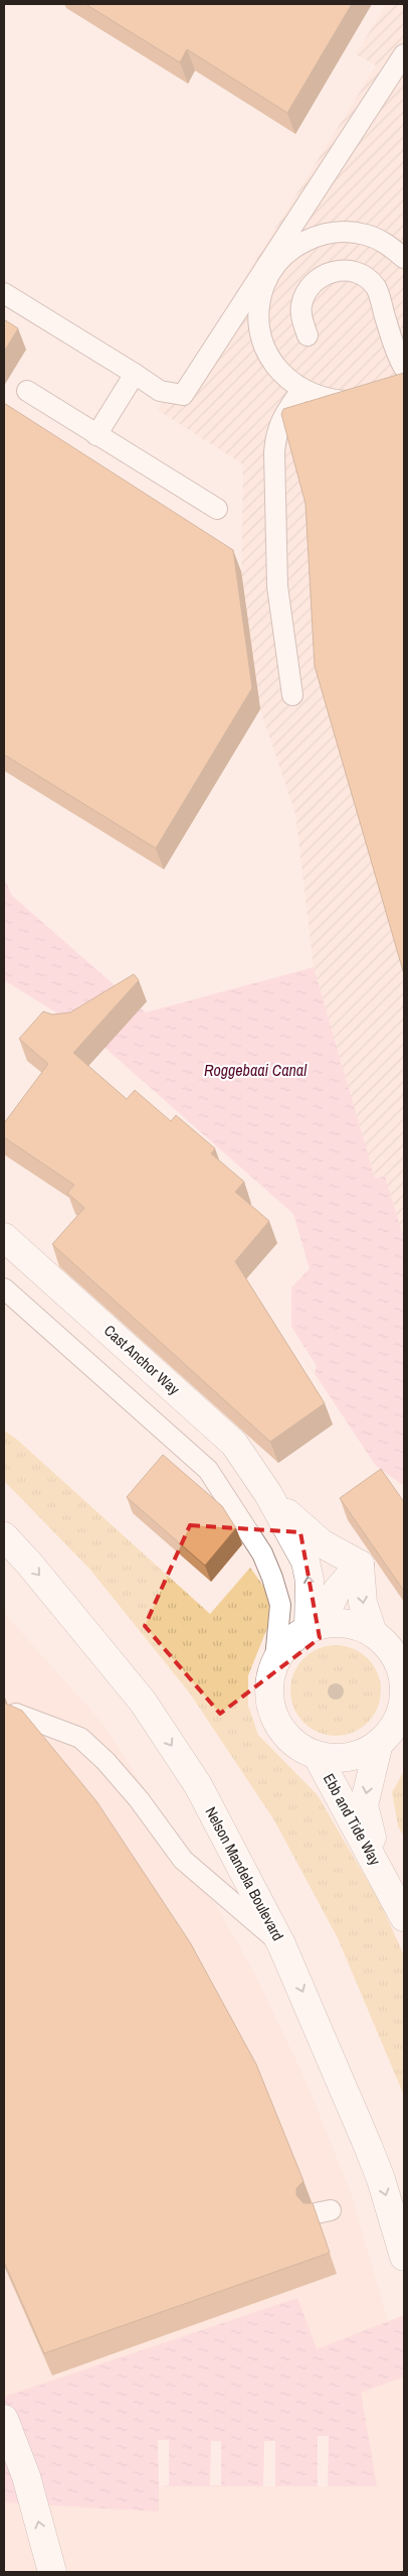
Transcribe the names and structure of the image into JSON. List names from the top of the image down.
{
  "streets": {
    "main road": ["Cast Anchor Way", "Ebb and Tide Way", "Nelson Mandela Boulevard"]
  },
  "crossings": [
    ["Cast Anchor Way", "Ebb and Tide Way"]
  ],
  "one_way": ["Nelson Mandela Boulevard"],
  "water": ["Roggebaai Canal"]
}
